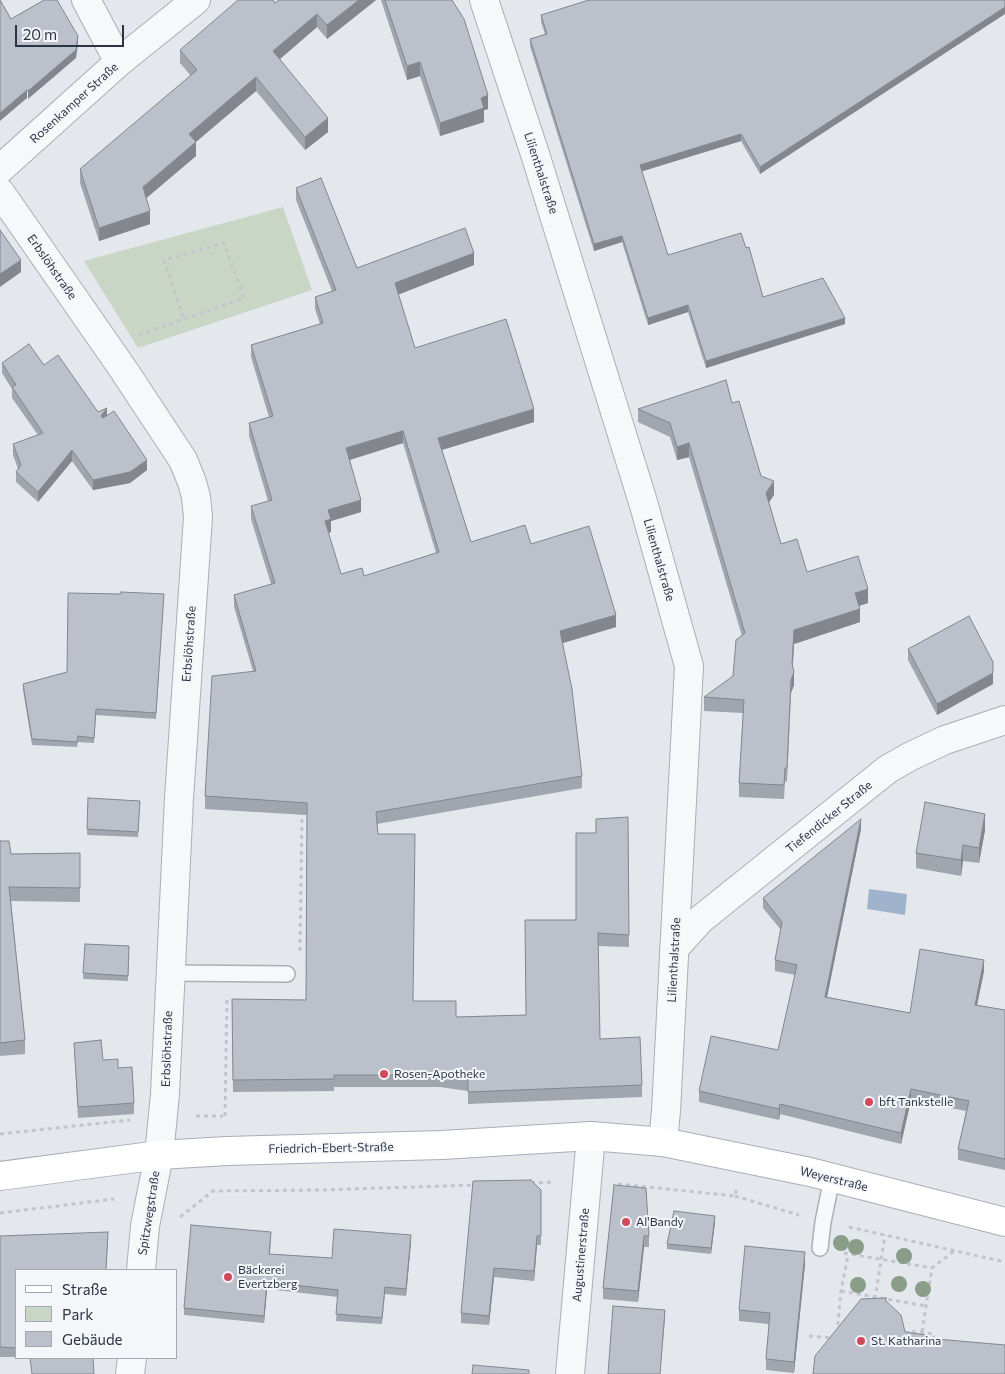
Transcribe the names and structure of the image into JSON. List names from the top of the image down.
{
  "streets": {
    "main road": ["Friedrich-Ebert-Straße", "Weyerstraße"],
    "street": [
      "Rosenkamper Straße",
      "Lilienthalstraße",
      "Erbslöhstraße",
      "Tiefendicker Straße",
      "Spitzwegstraße",
      "Augustinerstraße"
    ]
  },
  "crossings": [
    ["Lilienthalstraße", "Tiefendicker Straße"],
    ["Lilienthalstraße", "Friedrich-Ebert-Straße"],
    ["Lilienthalstraße", "Weyerstraße"],
    ["Erbslöhstraße", "Friedrich-Ebert-Straße"],
    ["Erbslöhstraße", "Spitzwegstraße"],
    ["Friedrich-Ebert-Straße", "Weyerstraße"],
    ["Friedrich-Ebert-Straße", "Spitzwegstraße"],
    ["Friedrich-Ebert-Straße", "Augustinerstraße"]
  ],
  "places": [
    "Rosen-Apotheke",
    "bft Tankstelle",
    "Al'Bandy",
    "Bäckerei Evertzberg",
    "St. Katharina"
  ],
  "legend": ["Straße", "Park", "Gebäude"],
  "scale_bar": "20 m"
}
